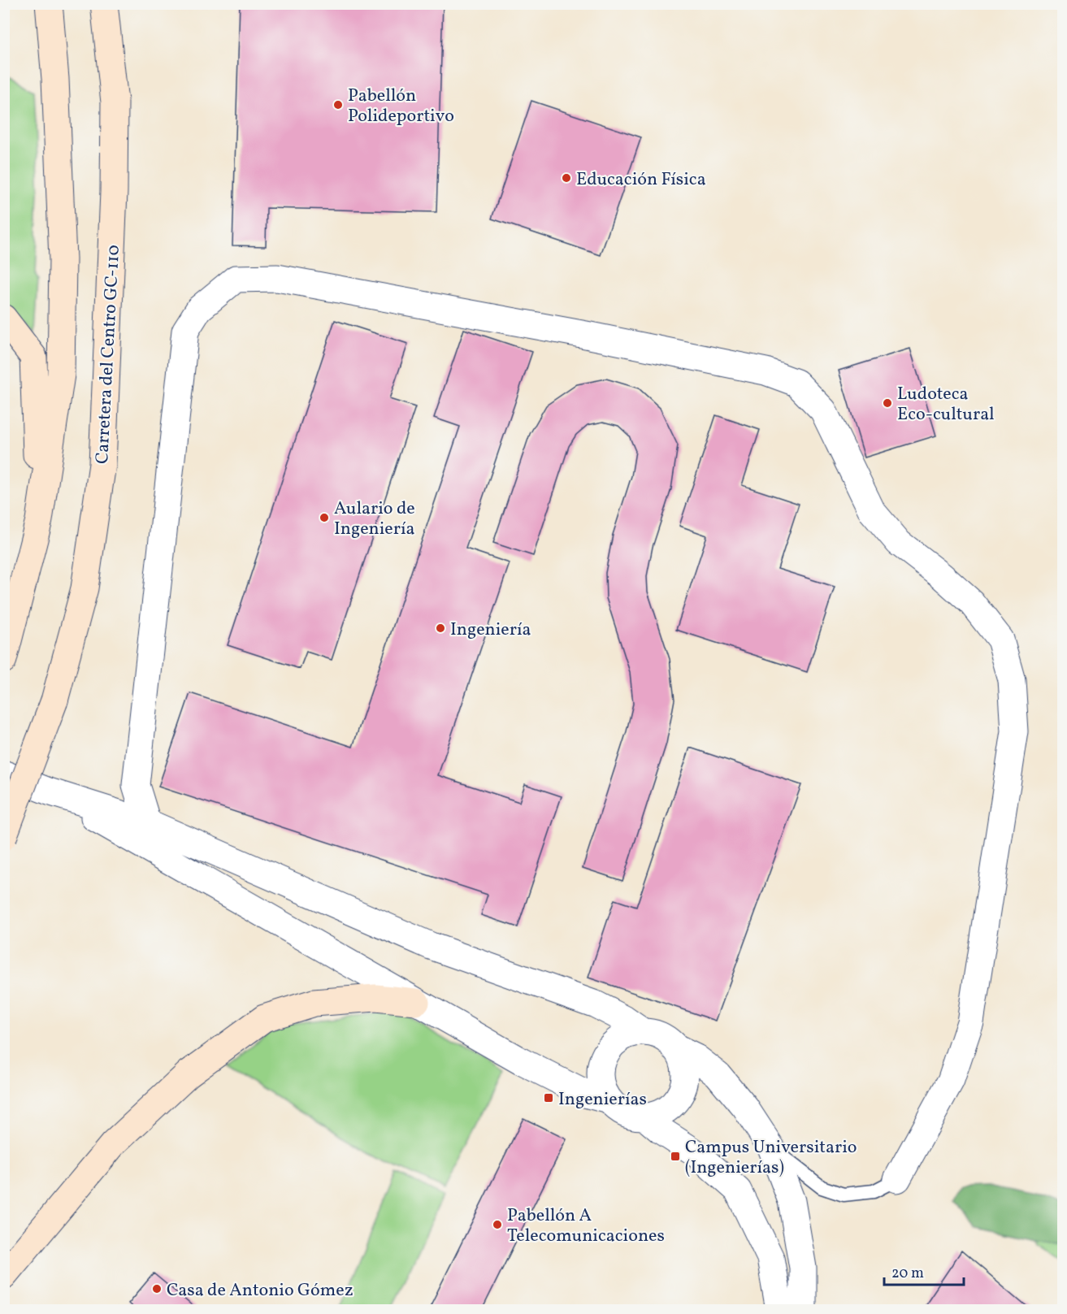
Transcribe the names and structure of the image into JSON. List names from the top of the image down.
{
  "streets": {
    "main road": ["Carretera del Centro GC-110"]
  },
  "places": {
    "other": [
      "Pabellón Polideportivo",
      "Educación Física",
      "Ludoteca Eco-cultural",
      "Aulario de Ingeniería",
      "Ingeniería",
      "Pabellón A Telecomunicaciones",
      "Casa de Antonio Gómez"
    ],
    "transit": ["Ingenierías", "Campus Universitario (Ingenierías)"]
  },
  "scale_bar": "20 m"
}
